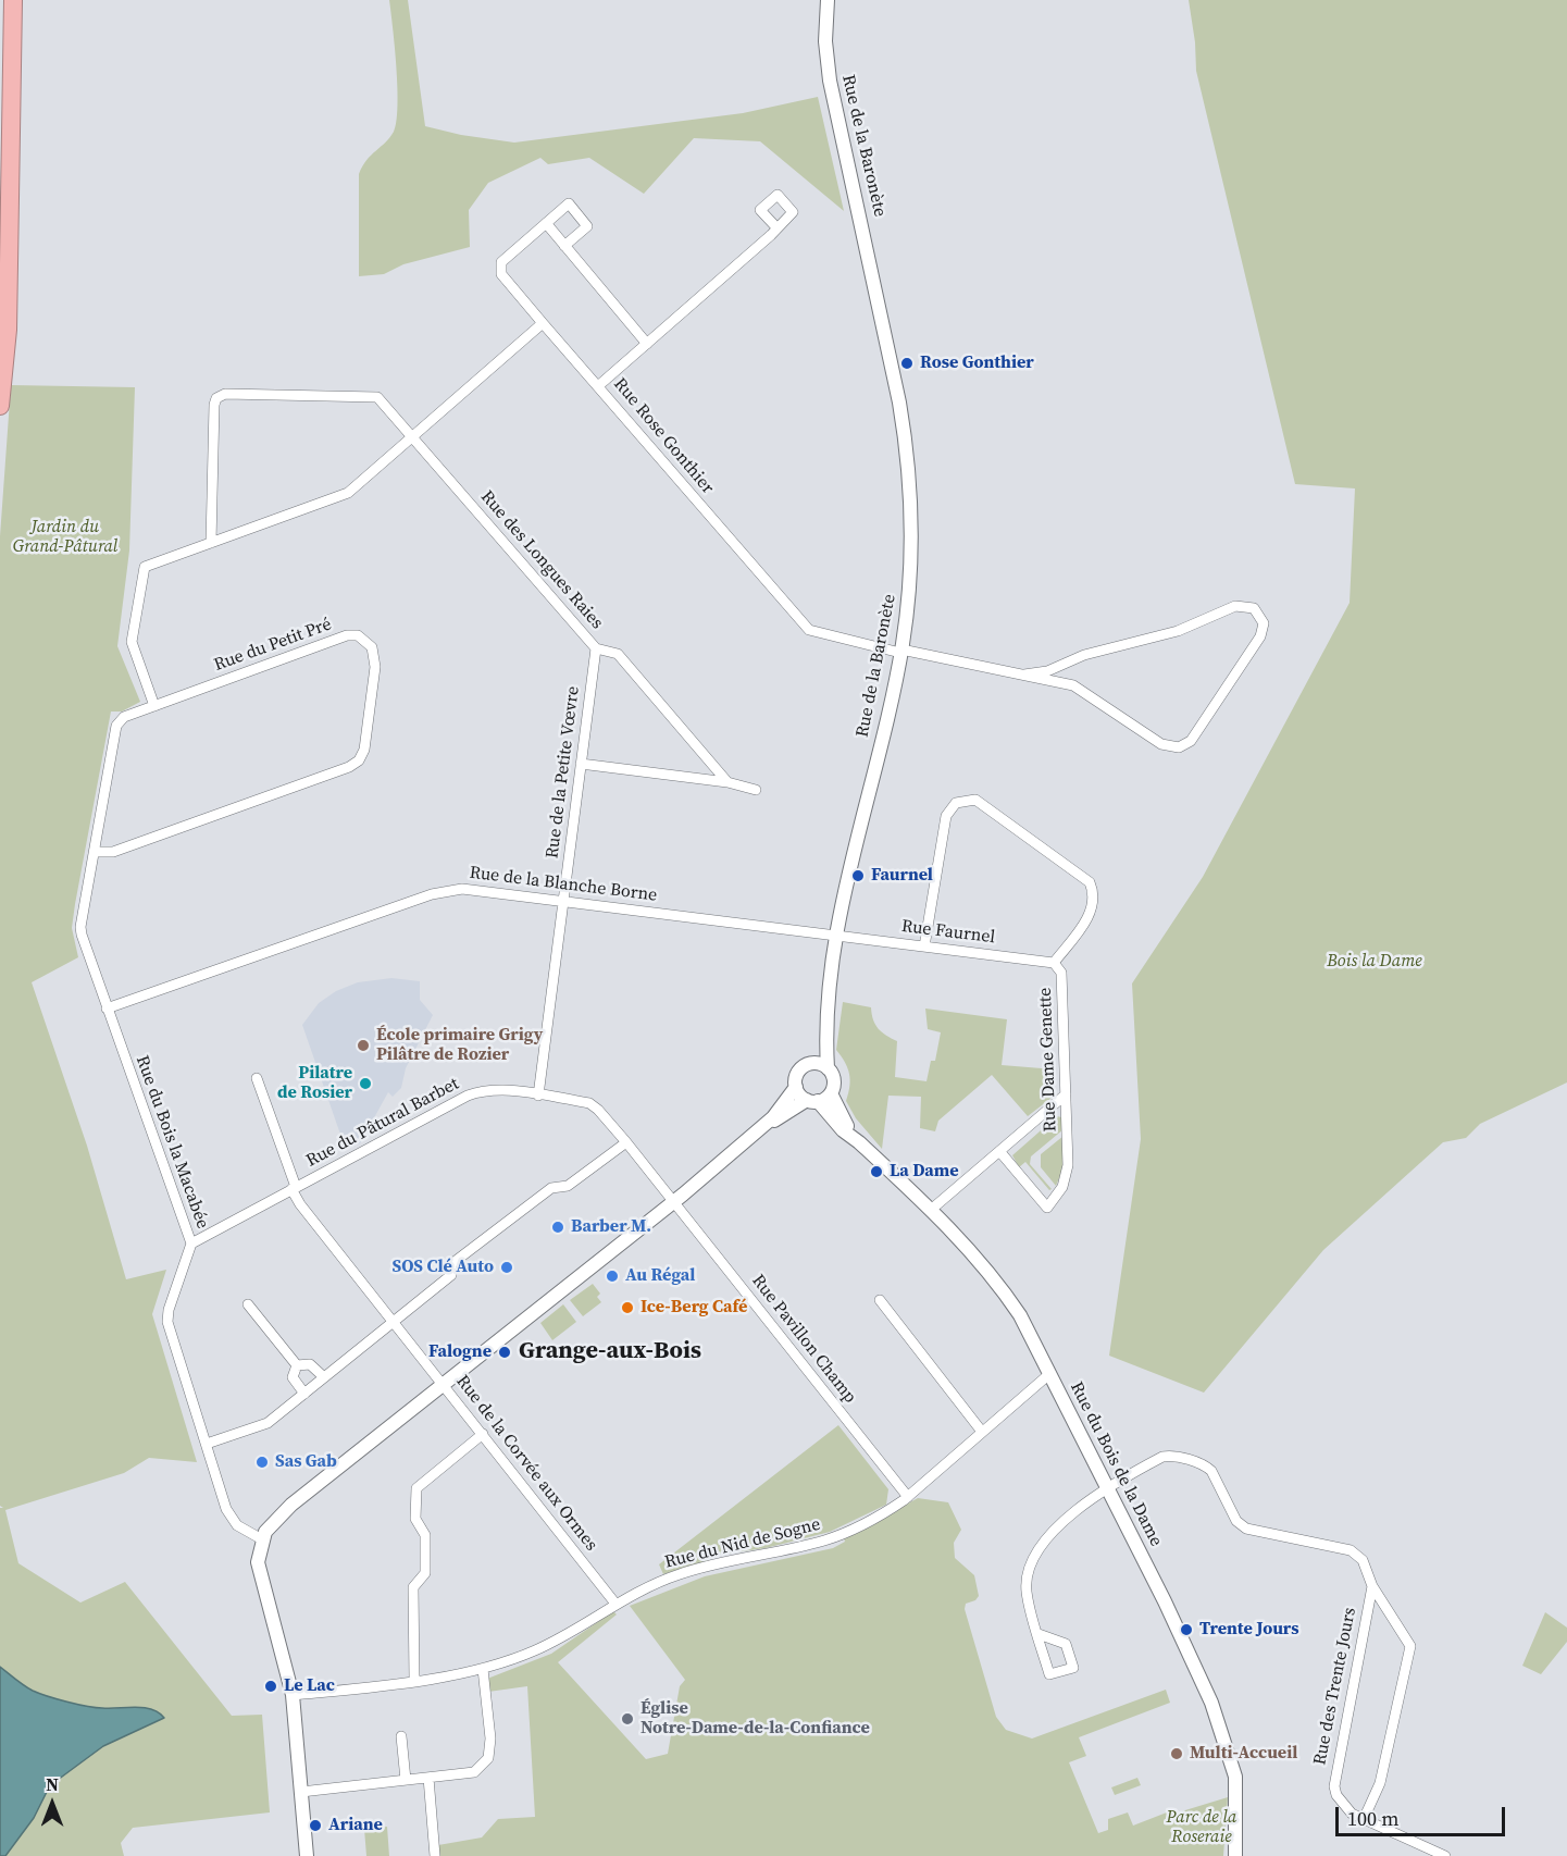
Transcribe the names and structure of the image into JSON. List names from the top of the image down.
{
  "streets": {
    "street": [
      "Rue de la Baronète",
      "Rue Rose Gonthier",
      "Rue des Longues Raies",
      "Rue du Petit Pré",
      "Rue de la Petite Vœvre",
      "Rue de la Blanche Borne",
      "Rue Faurnel",
      "Rue Dame Genette",
      "Rue du Pâtural Barbet",
      "Rue du Bois la Macabée",
      "Rue Pavillon Champ",
      "Rue de la Corvée aux Ormes",
      "Rue du Bois de la Dame",
      "Rue du Nid de Sogne",
      "Rue des Trente Jours"
    ]
  },
  "crossings": [
    ["Rue de la Baronète", "Rue Rose Gonthier"],
    ["Rue de la Baronète", "Rue de la Blanche Borne"],
    ["Rue de la Baronète", "Rue Faurnel"],
    ["Rue de la Baronète", "Rue du Bois de la Dame"],
    ["Rue des Longues Raies", "Rue de la Petite Vœvre"],
    ["Rue du Petit Pré", "Rue du Bois la Macabée"],
    ["Rue de la Petite Vœvre", "Rue de la Blanche Borne"],
    ["Rue de la Petite Vœvre", "Rue du Pâtural Barbet"],
    ["Rue de la Blanche Borne", "Rue Faurnel"],
    ["Rue de la Blanche Borne", "Rue du Bois la Macabée"],
    ["Rue Faurnel", "Rue Dame Genette"],
    ["Rue du Pâtural Barbet", "Rue du Bois la Macabée"],
    ["Rue du Pâtural Barbet", "Rue Pavillon Champ"],
    ["Rue du Pâtural Barbet", "Rue de la Corvée aux Ormes"],
    ["Rue Pavillon Champ", "Rue du Nid de Sogne"],
    ["Rue de la Corvée aux Ormes", "Rue du Nid de Sogne"],
    ["Rue du Bois de la Dame", "Rue du Nid de Sogne"],
    ["Rue du Bois de la Dame", "Rue des Trente Jours"]
  ],
  "districts": ["Grange-aux-Bois"],
  "parks": ["Jardin du Grand-Pâtural", "Bois la Dame", "Parc de la Roseraie"],
  "places": [
    "Rose Gonthier",
    "Faurnel",
    "École primaire Grigy Pilâtre de Rozier",
    "Pilatre de Rosier",
    "La Dame",
    "Barber M.",
    "SOS Clé Auto",
    "Au Régal",
    "Ice-Berg Café",
    "Falogne",
    "Sas Gab",
    "Trente Jours",
    "Le Lac",
    "Église Notre-Dame-de-la-Confiance",
    "Multi-Accueil",
    "Ariane"
  ],
  "scale_bar": "100 m",
  "north": "top"
}
